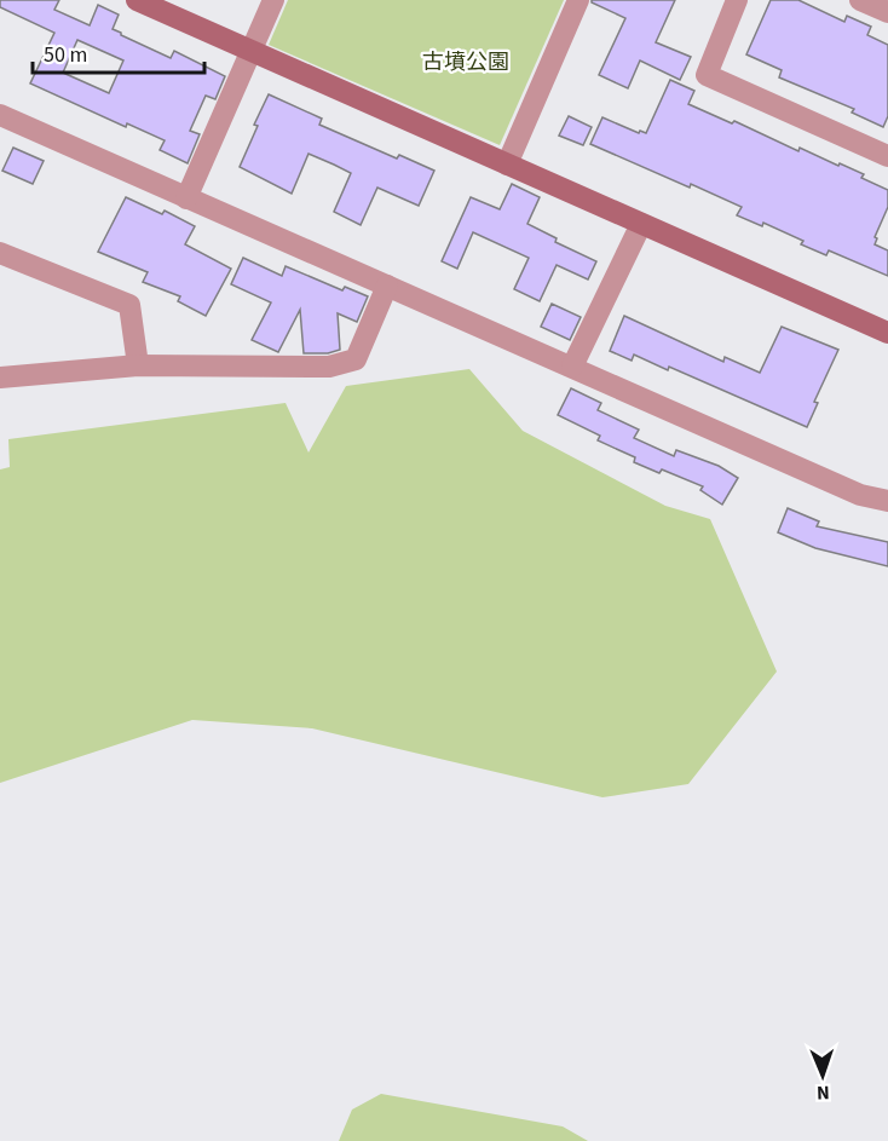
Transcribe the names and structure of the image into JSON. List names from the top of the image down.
{
  "parks": ["古墳公園"],
  "scale_bar": "50 m",
  "north": "bottom"
}
